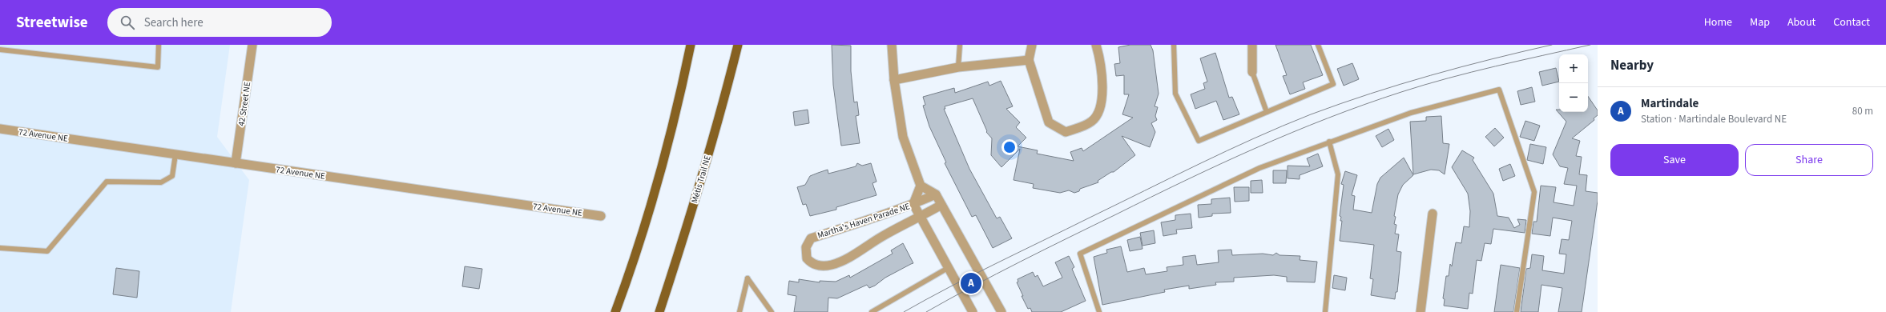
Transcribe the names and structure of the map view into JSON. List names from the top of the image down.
{
  "streets": {
    "main road": ["Métis Trail NE"],
    "street": ["42 Street NE", "72 Avenue NE", "Martha's Haven Parade NE"]
  },
  "crossings": [
    ["42 Street NE", "72 Avenue NE"]
  ],
  "page": {
    "header": "Streetwise",
    "search": "Search here",
    "nav": [
      "Home",
      "Map",
      "About",
      "Contact"
    ],
    "heading": "Nearby",
    "map_buttons": ["+", "−"],
    "list": [
      {
        "mark": "A",
        "name": "Martindale",
        "note": "Station · Martindale Boulevard NE",
        "value": "80 m"
      }
    ],
    "buttons": ["Save", "Share"],
    "pins": "A"
  }
}
